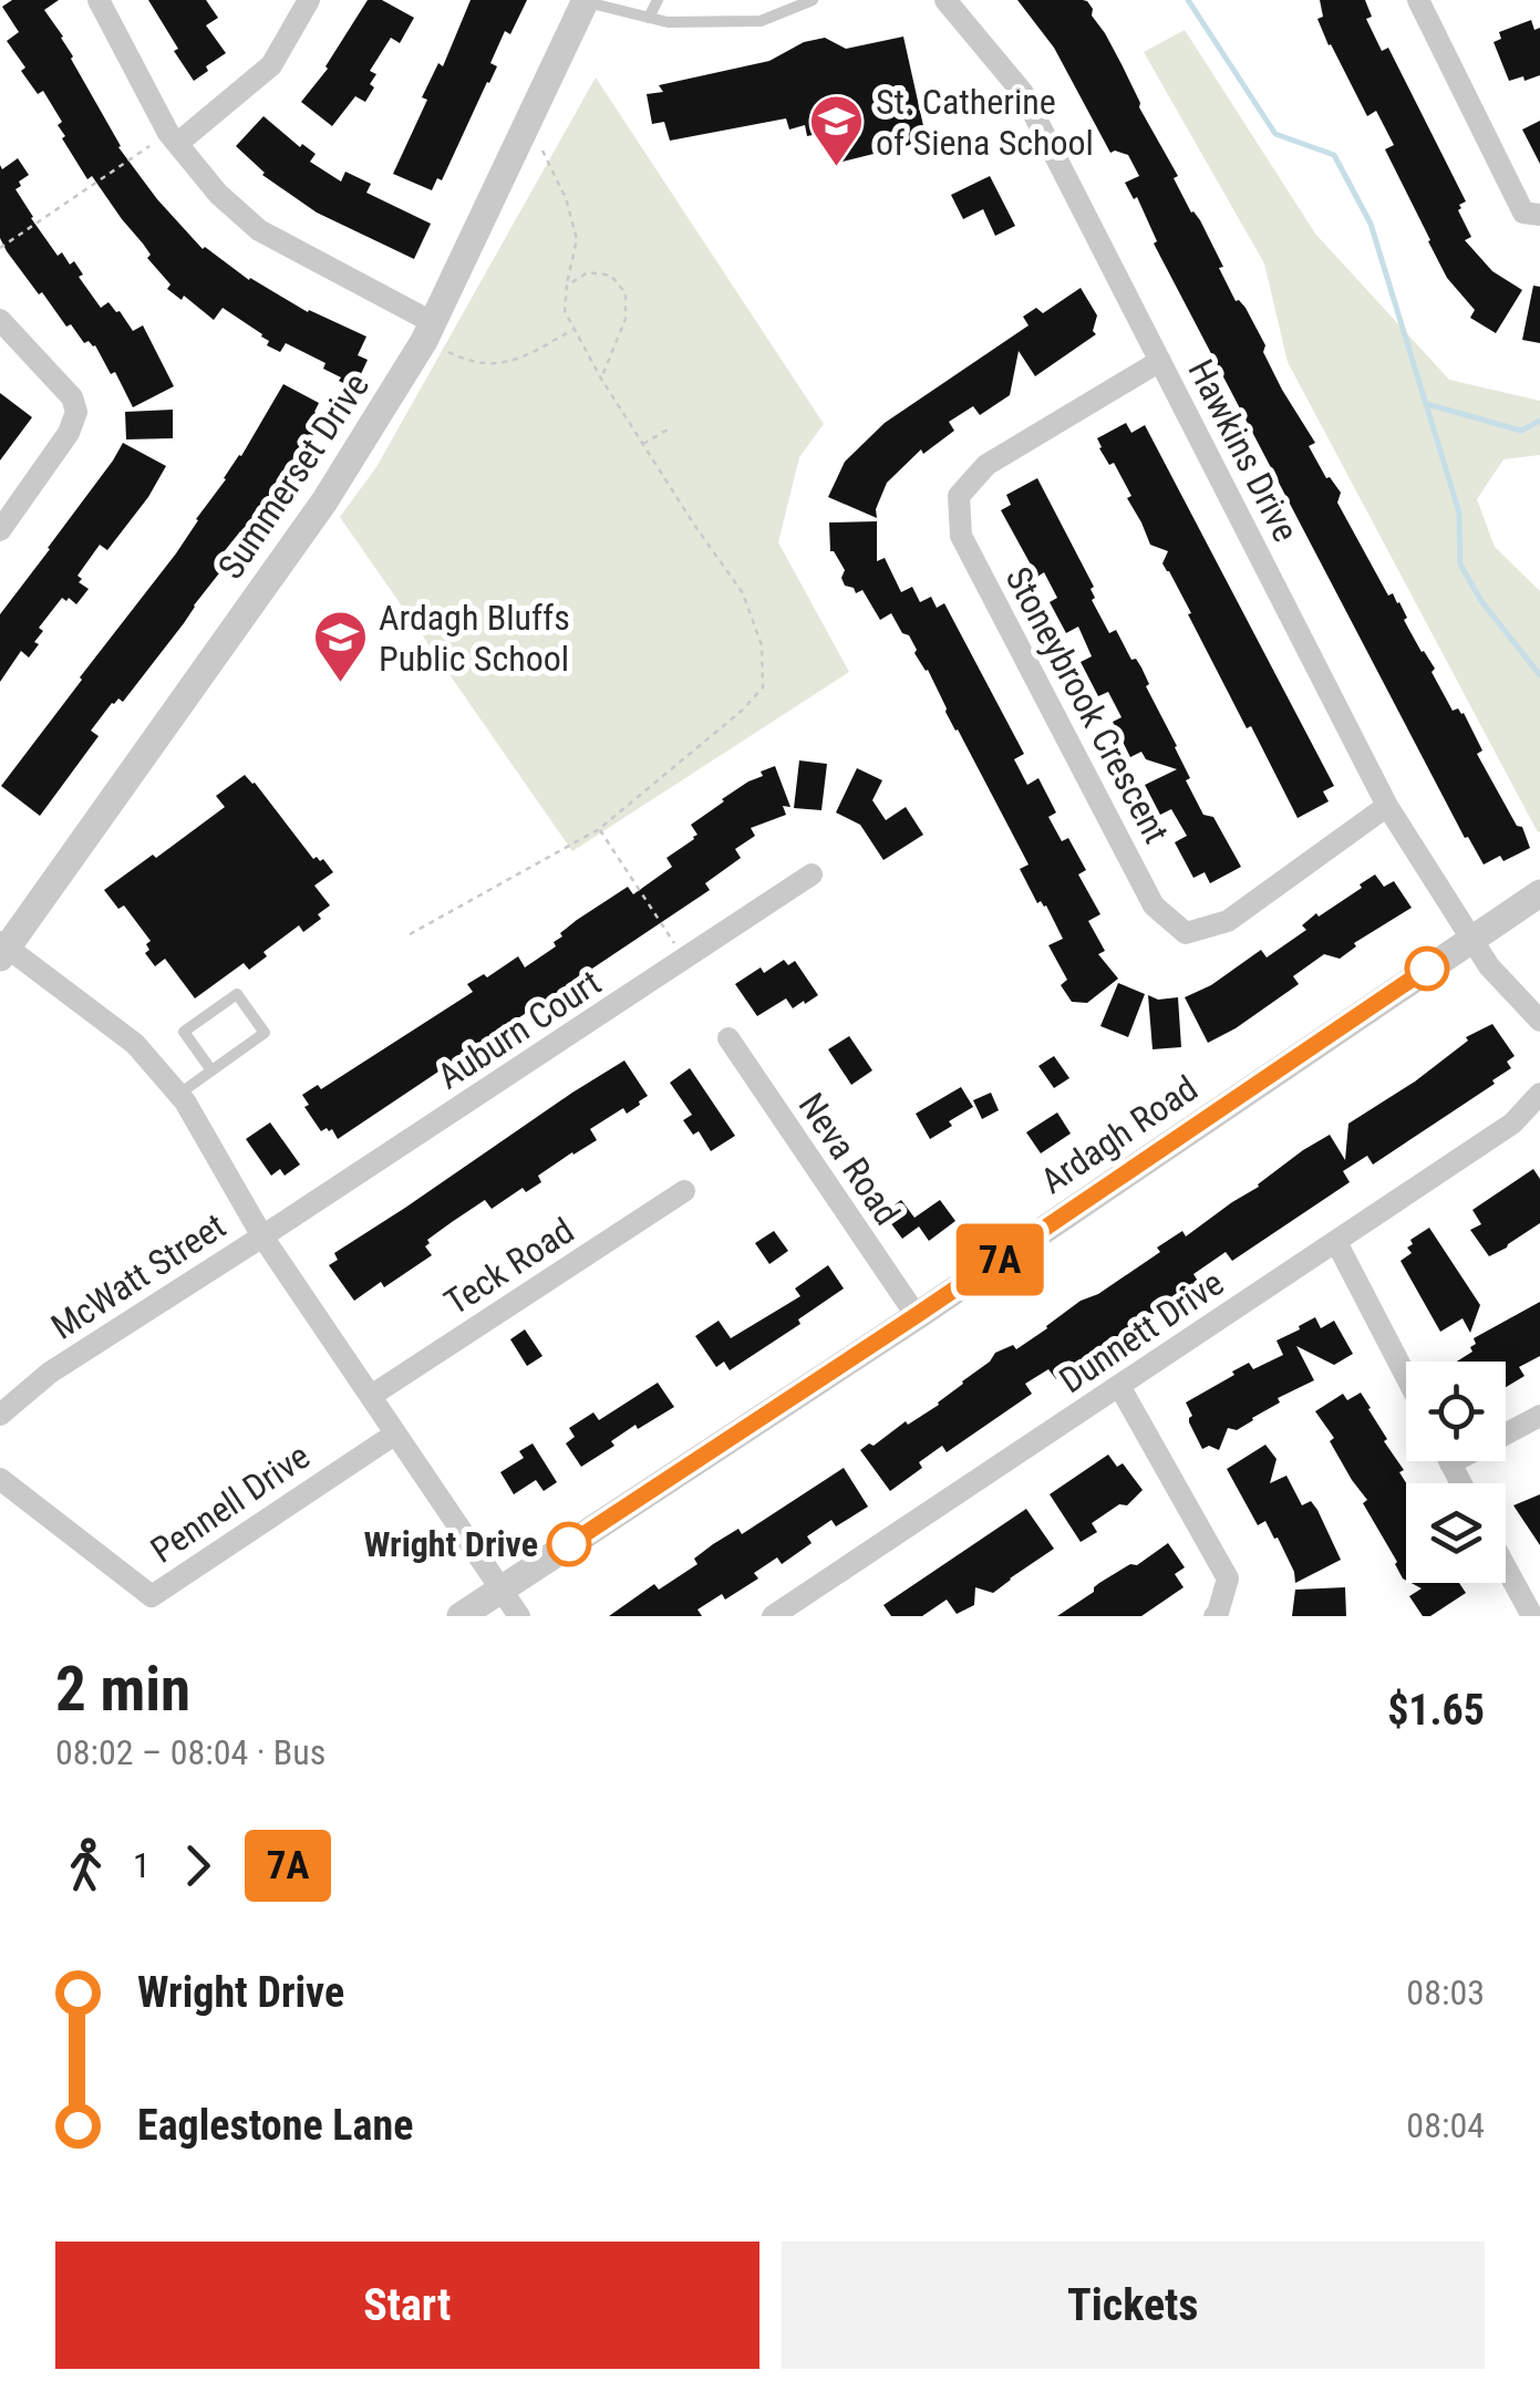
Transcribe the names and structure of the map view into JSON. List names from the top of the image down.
{
  "streets": {
    "street": [
      "Hawkins Drive",
      "Summerset Drive",
      "Stoneybrook Crescent",
      "Auburn Court",
      "Ardagh Road",
      "Neva Road",
      "Teck Road",
      "McWatt Street",
      "Dunnett Drive",
      "Pennell Drive"
    ]
  },
  "crossings": [
    ["Hawkins Drive", "Stoneybrook Crescent"],
    ["Hawkins Drive", "Ardagh Road"],
    ["Auburn Court", "McWatt Street"],
    ["Ardagh Road", "Neva Road"]
  ],
  "places": {
    "school or university": ["St. Catherine of Siena School", "Ardagh Bluffs Public School"],
    "other": ["Wright Drive"]
  },
  "lines": ["bus line 7A"],
  "page": {
    "on_map": "7A",
    "heading": ["2 min", "08:02 – 08:04 · Bus", "$1.65"],
    "legs": ["1", "7A"],
    "list": [
      {
        "name": "Wright Drive",
        "value": "08:03"
      },
      {
        "name": "Eaglestone Lane",
        "value": "08:04"
      }
    ],
    "buttons": ["Start", "Tickets"]
  }
}
